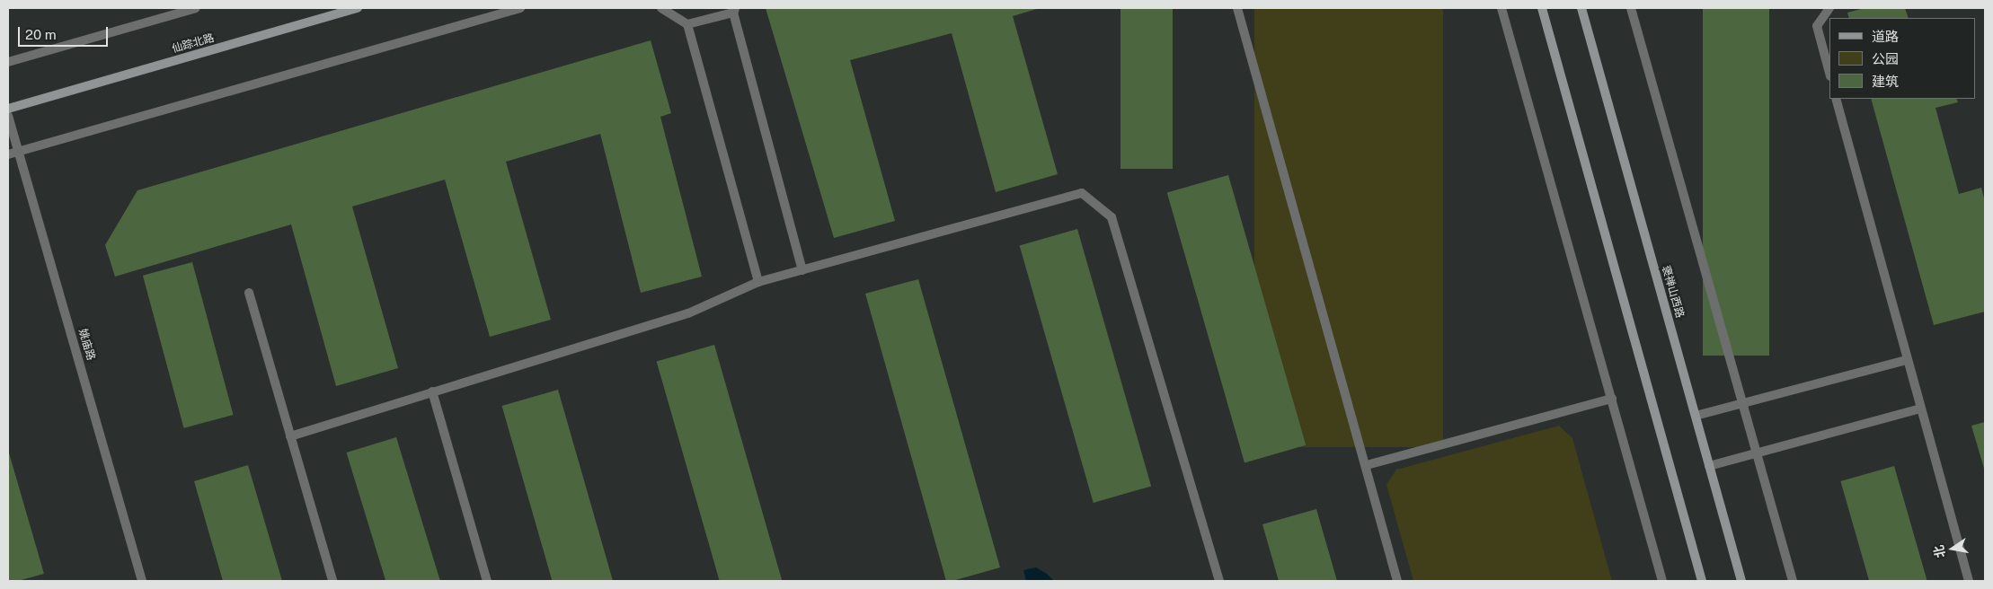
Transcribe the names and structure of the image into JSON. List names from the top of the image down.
{
  "streets": {
    "main road": ["仙踪北路", "褒禅山西路"],
    "street": ["姚庙路"]
  },
  "legend": ["道路", "公园", "建筑"],
  "scale_bar": "20 m",
  "north": "left"
}
